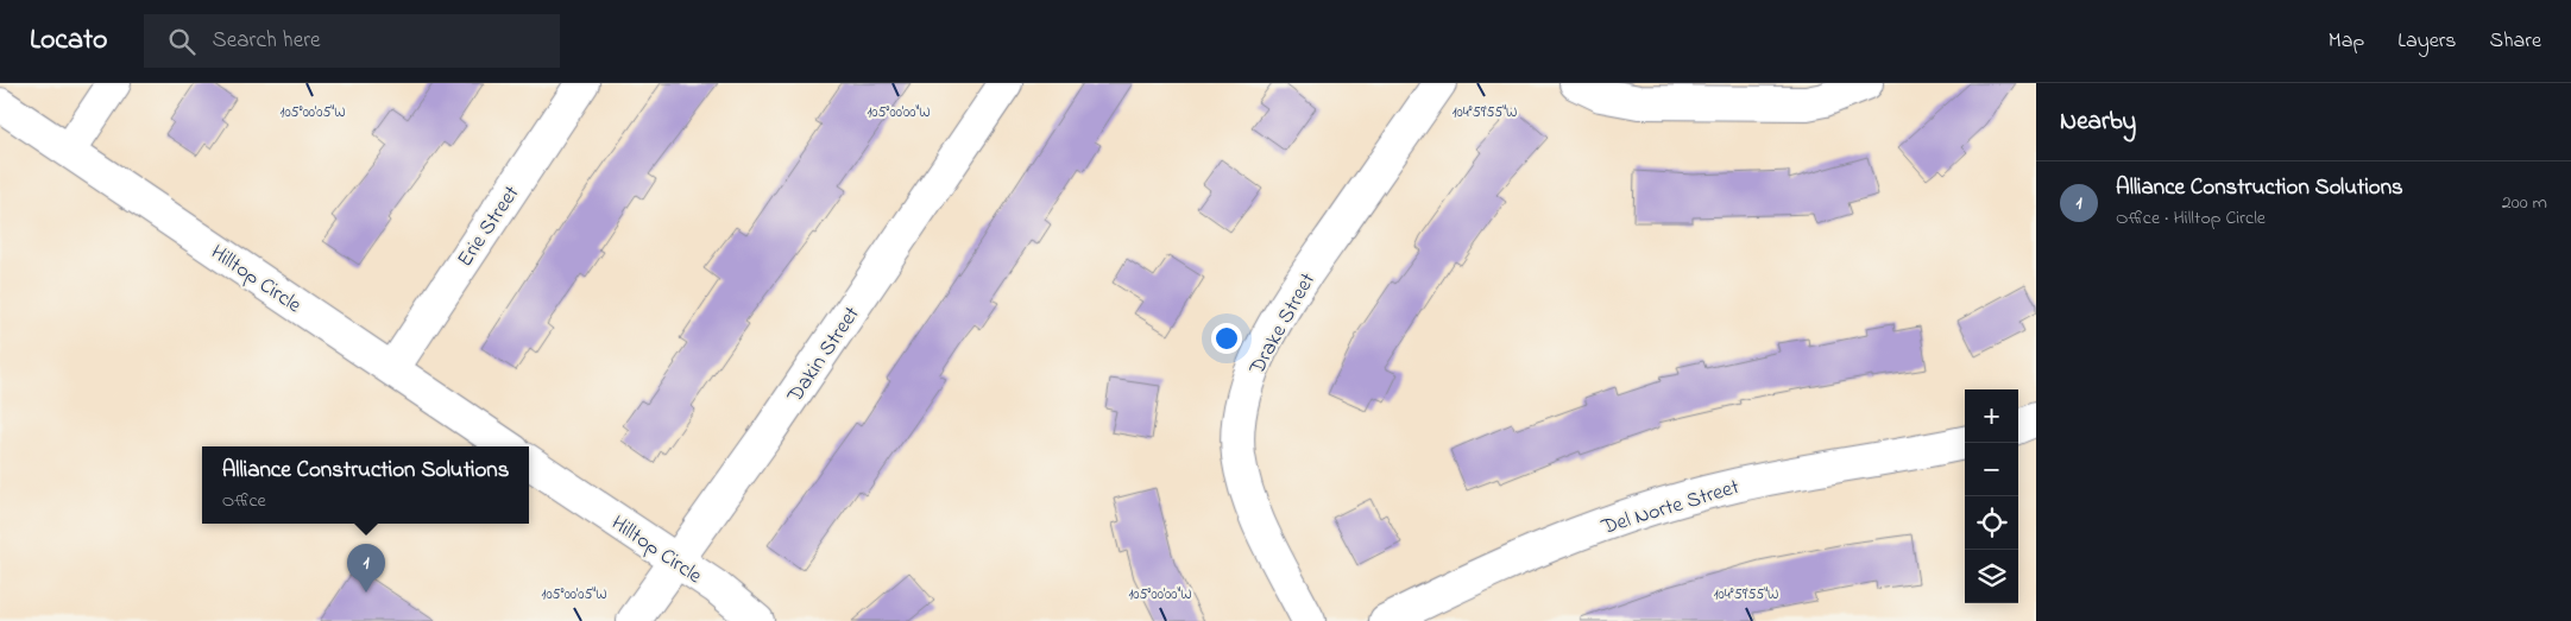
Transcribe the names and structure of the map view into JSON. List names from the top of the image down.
{
  "streets": {
    "street": [
      "Erie Street",
      "Hilltop Circle",
      "Drake Street",
      "Dakin Street",
      "Del Norte Street"
    ]
  },
  "crossings": [
    ["Erie Street", "Hilltop Circle"],
    ["Hilltop Circle", "Dakin Street"]
  ],
  "page": {
    "header": "Locato",
    "search": "Search here",
    "nav": ["Map", "Layers", "Share"],
    "heading": "Nearby",
    "list": [
      {
        "mark": "1",
        "name": "Alliance Construction Solutions",
        "note": "Office · Hilltop Circle",
        "value": "200 m"
      }
    ],
    "map_buttons": ["+", "−"],
    "popup": ["Alliance Construction Solutions", "Office"],
    "pins": "1"
  },
  "coordinates": ["105°00'05\"W", "105°00'00\"W", "104°59'55\"W"]
}
